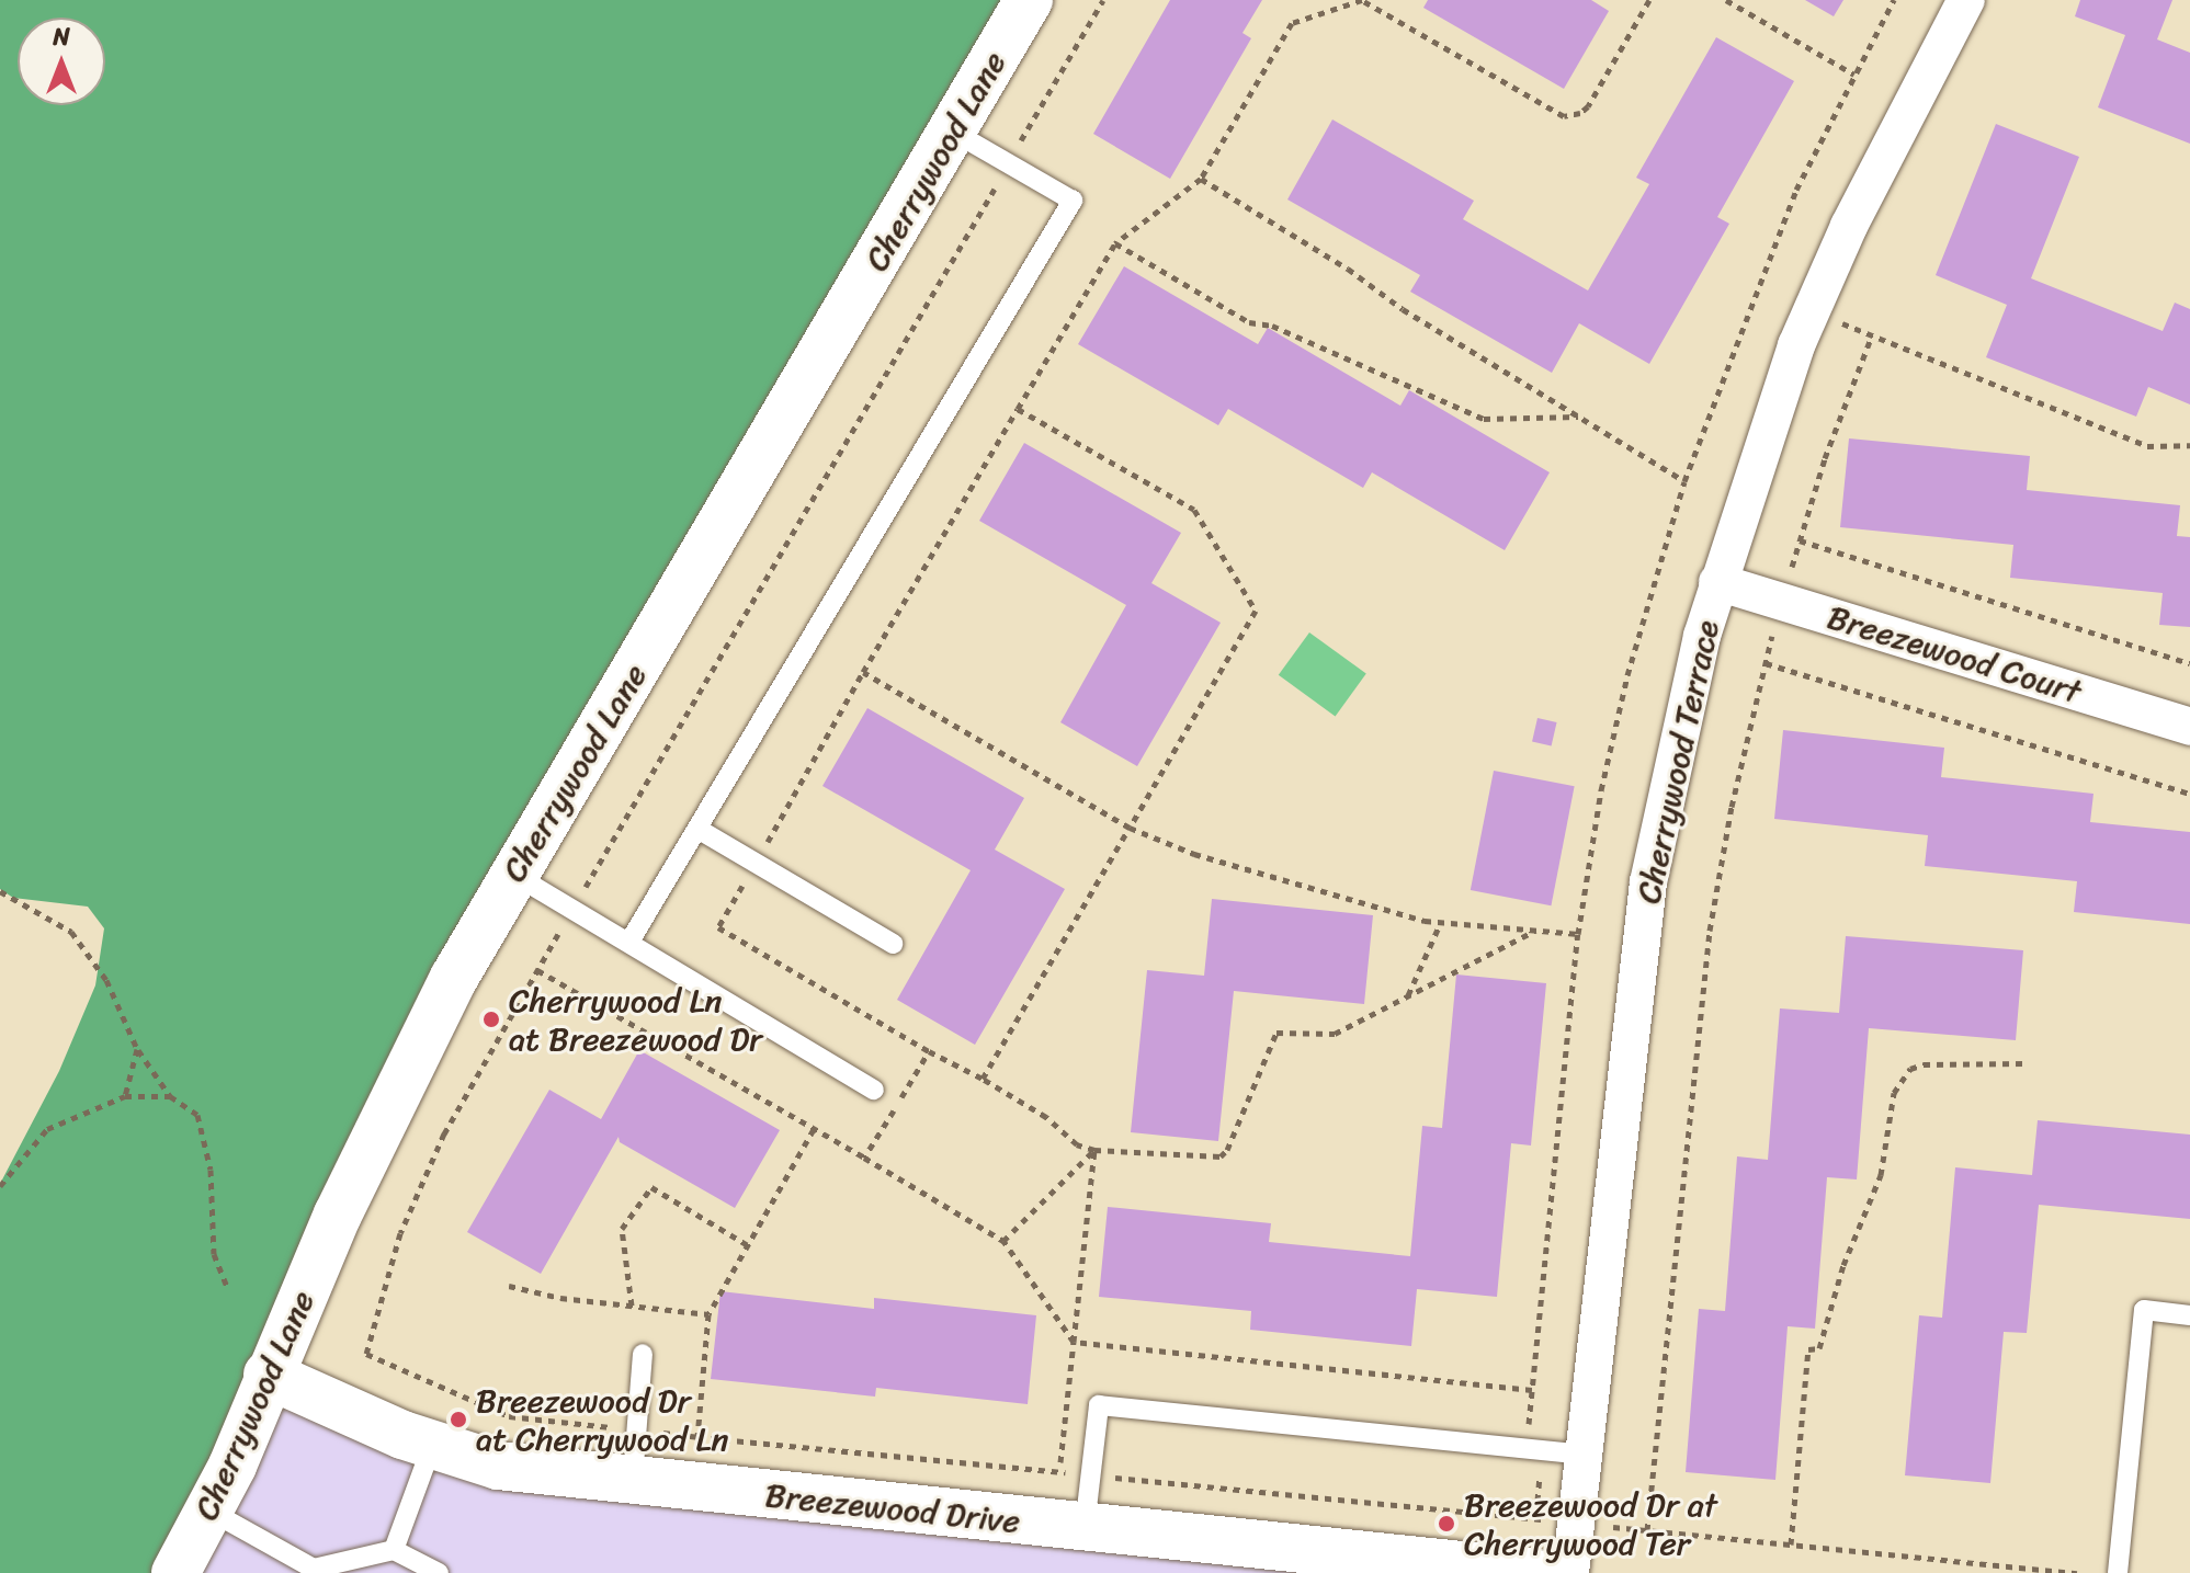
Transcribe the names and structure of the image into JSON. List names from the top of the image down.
{
  "streets": {
    "street": [
      "Cherrywood Lane",
      "Breezewood Court",
      "Cherrywood Terrace",
      "Breezewood Drive"
    ]
  },
  "crossings": [
    ["Cherrywood Lane", "Breezewood Drive"],
    ["Breezewood Court", "Cherrywood Terrace"]
  ],
  "places": ["Cherrywood Ln at Breezewood Dr", "Breezewood Dr at Cherrywood Ln", "Breezewood Dr at Cherrywood Ter"],
  "north": "top"
}
